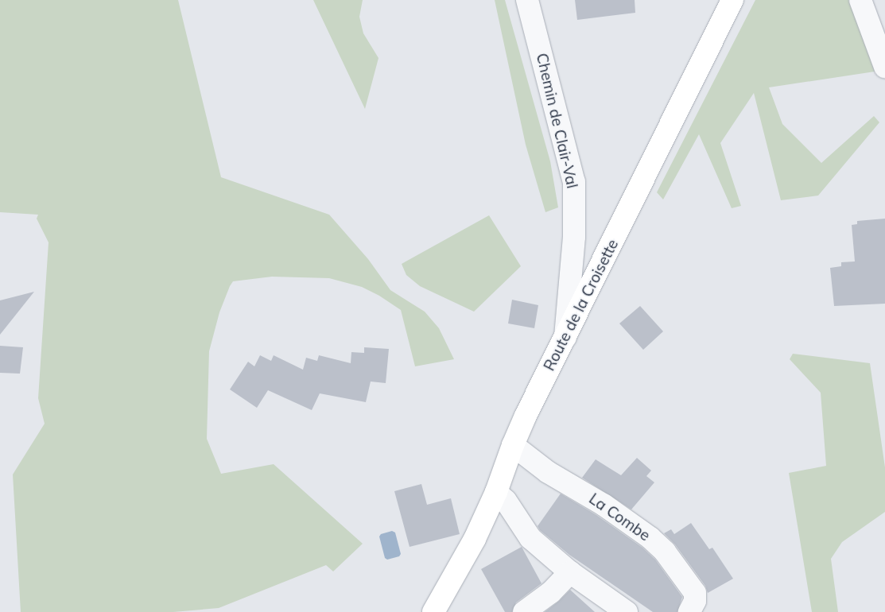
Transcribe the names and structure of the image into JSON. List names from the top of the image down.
{
  "streets": {
    "street": ["Chemin de Clair-Val", "Route de la Croisette", "La Combe"]
  },
  "crossings": [
    ["Chemin de Clair-Val", "Route de la Croisette"],
    ["Route de la Croisette", "La Combe"]
  ]
}
